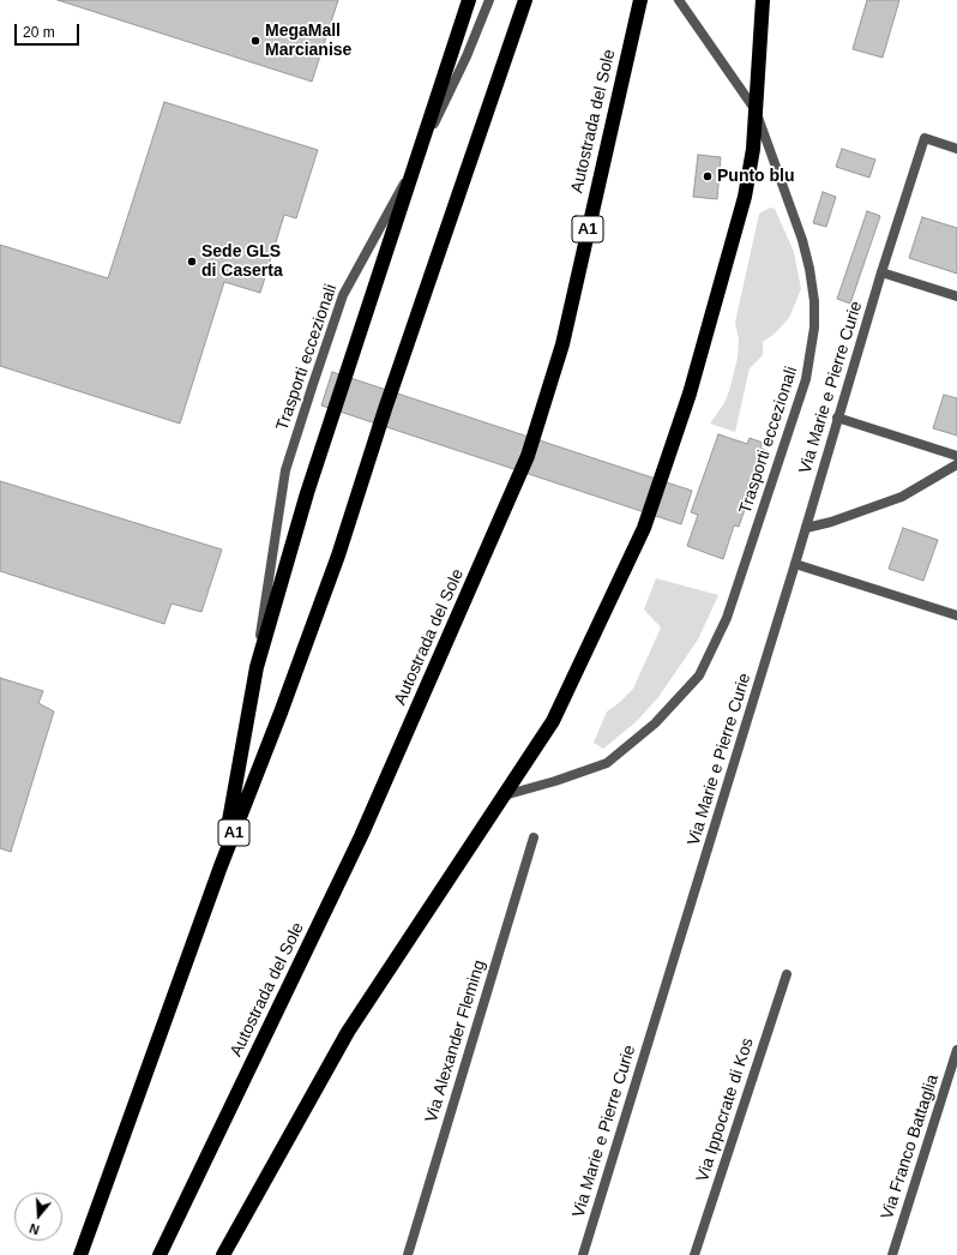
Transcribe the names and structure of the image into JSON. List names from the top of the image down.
{
  "streets": {
    "highway": ["Autostrada del Sole", "A1"],
    "street": [
      "Trasporti eccezionali",
      "Via Marie e Pierre Curie",
      "Via Alexander Fleming",
      "Via Ippocrate di Kos",
      "Via Franco Battaglia"
    ]
  },
  "places": ["MegaMall Marcianise", "Punto blu", "Sede GLS di Caserta"],
  "scale_bar": "20 m",
  "north": "bottom"
}
